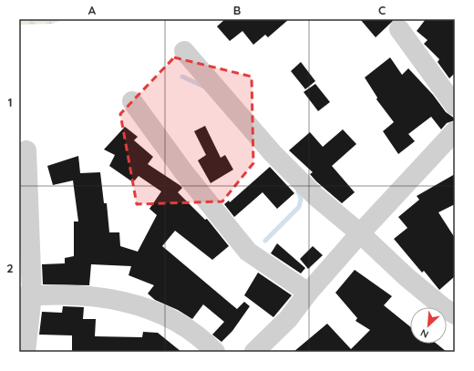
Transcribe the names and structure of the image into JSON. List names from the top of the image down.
{
  "north": "bottom left",
  "grid": {
    "columns": ["A", "B", "C"],
    "rows": ["1", "2"]
  }
}
